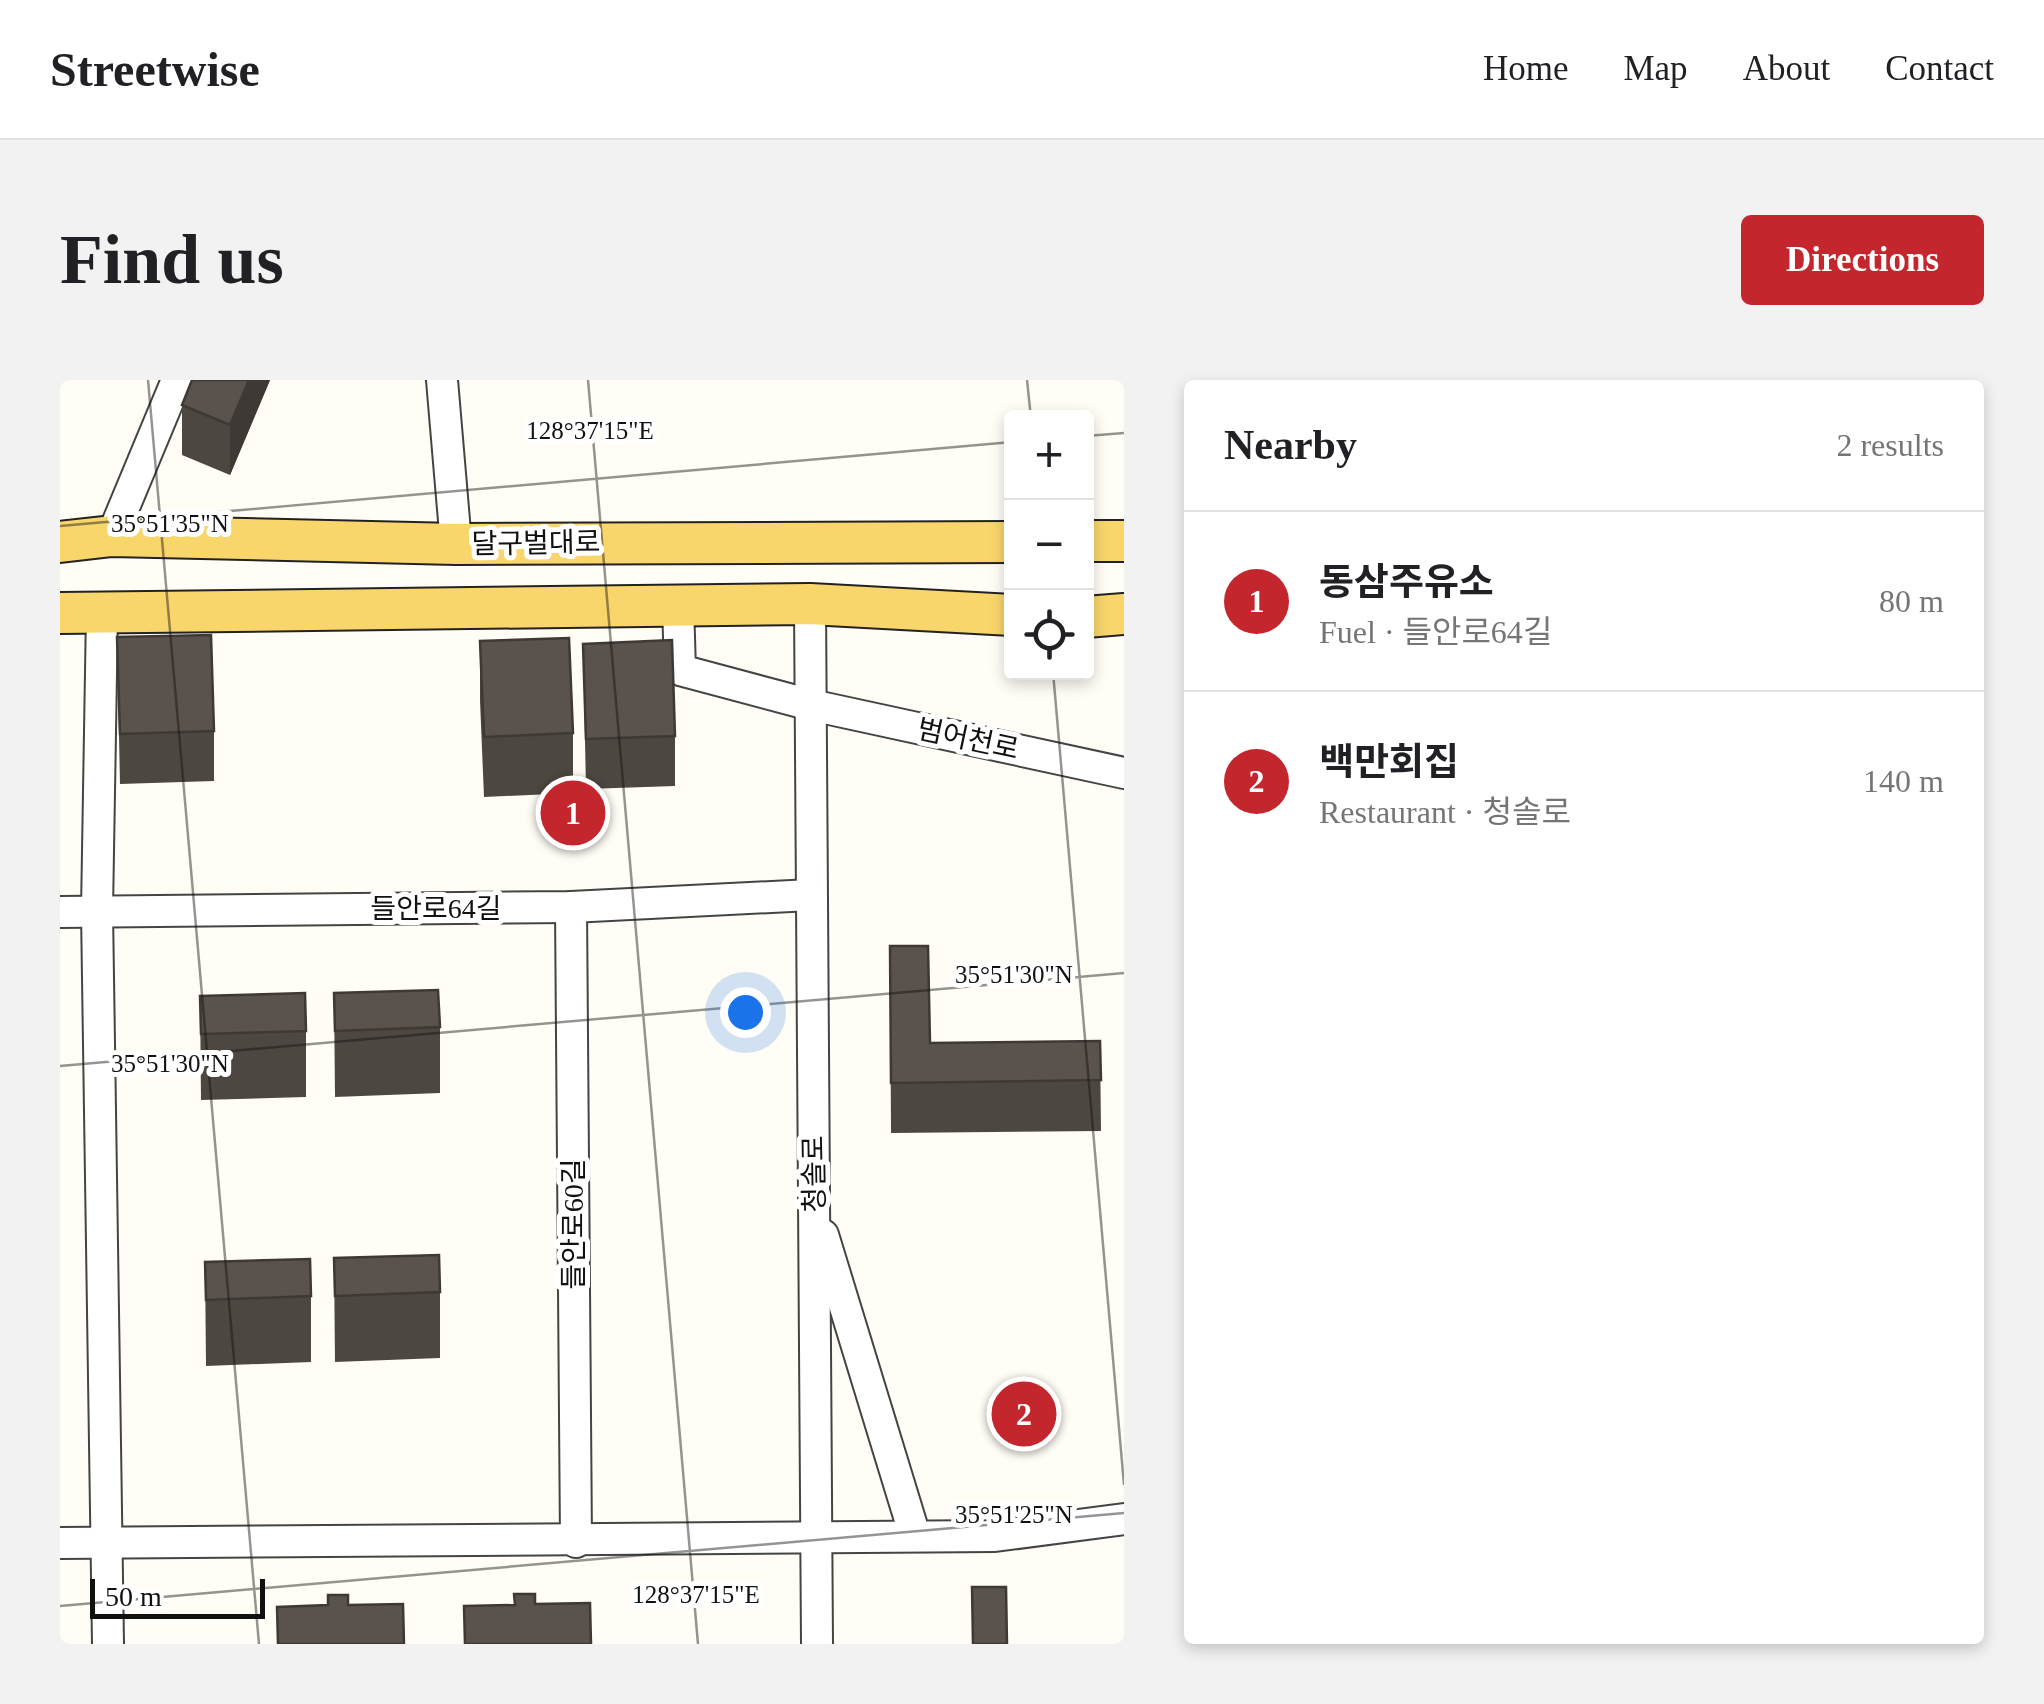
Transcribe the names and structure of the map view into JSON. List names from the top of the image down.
{
  "streets": {
    "main road": ["달구벌대로"],
    "street": [
      "범어천로",
      "들안로64길",
      "청솔로",
      "들안로60길"
    ]
  },
  "crossings": [
    ["범어천로", "청솔로"],
    ["들안로64길", "청솔로"],
    ["들안로64길", "들안로60길"]
  ],
  "scale_bar": "50 m",
  "page": {
    "header": "Streetwise",
    "nav": [
      "Home",
      "Map",
      "About",
      "Contact"
    ],
    "buttons": "Directions",
    "title": "Find us",
    "heading": ["Nearby", "2 results"],
    "map_buttons": ["+", "−"],
    "list": [
      {
        "mark": "1",
        "name": "동삼주유소",
        "note": "Fuel · 들안로64길",
        "value": "80 m"
      },
      {
        "mark": "2",
        "name": "백만회집",
        "note": "Restaurant · 청솔로",
        "value": "140 m"
      }
    ],
    "pins": ["1", "2"],
    "scale": "50 m"
  },
  "coordinates": [
    "128°37'15\"E",
    "35°51'35\"N",
    "35°51'30\"N",
    "35°51'25\"N"
  ]
}
